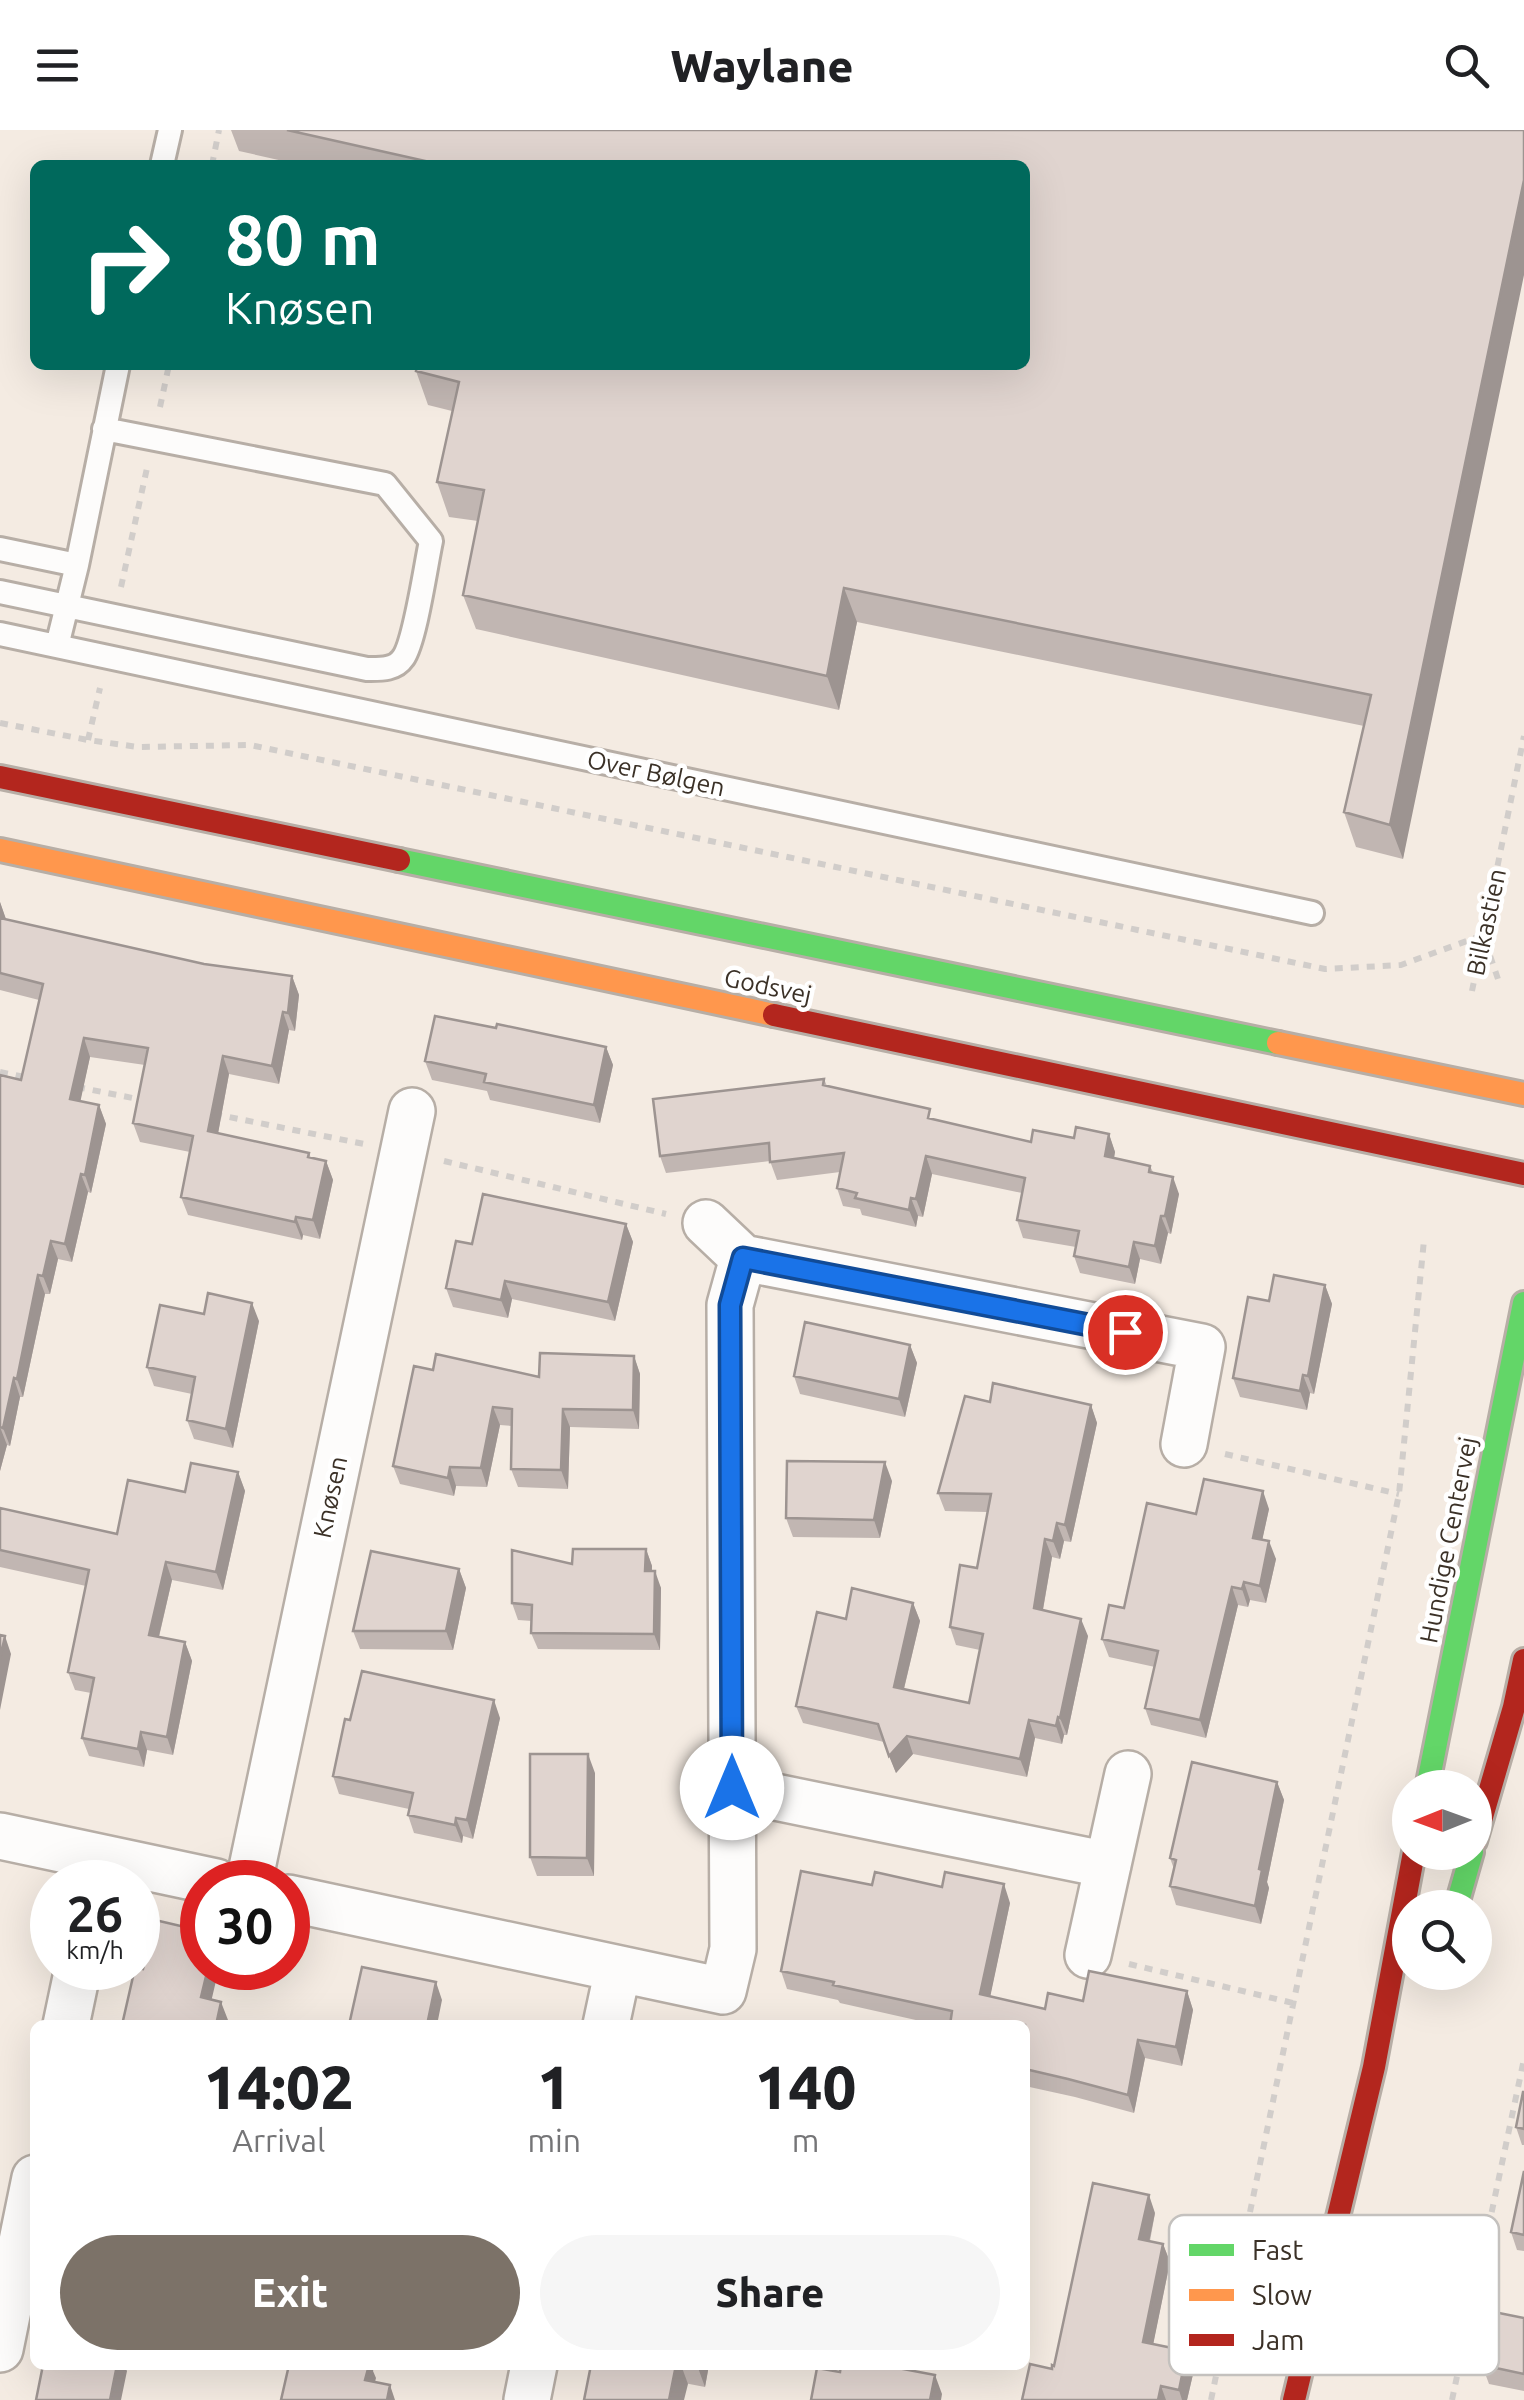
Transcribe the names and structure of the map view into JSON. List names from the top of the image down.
{
  "streets": {
    "street": ["Godsvej", "Knøsen", "Hundige Centervej"],
    "lane": ["Over Bølgen"],
    "path": ["Bilkastien"]
  },
  "legend": ["Fast", "Slow", "Jam"],
  "north": "left",
  "page": {
    "header": "Waylane",
    "turn": ["80 m", "Knøsen"],
    "speed": "26 km/h",
    "limit": "30",
    "eta": [
      "14:02",
      "Arrival",
      "1",
      "min",
      "140",
      "m"
    ],
    "buttons": ["Exit", "Share"]
  }
}
